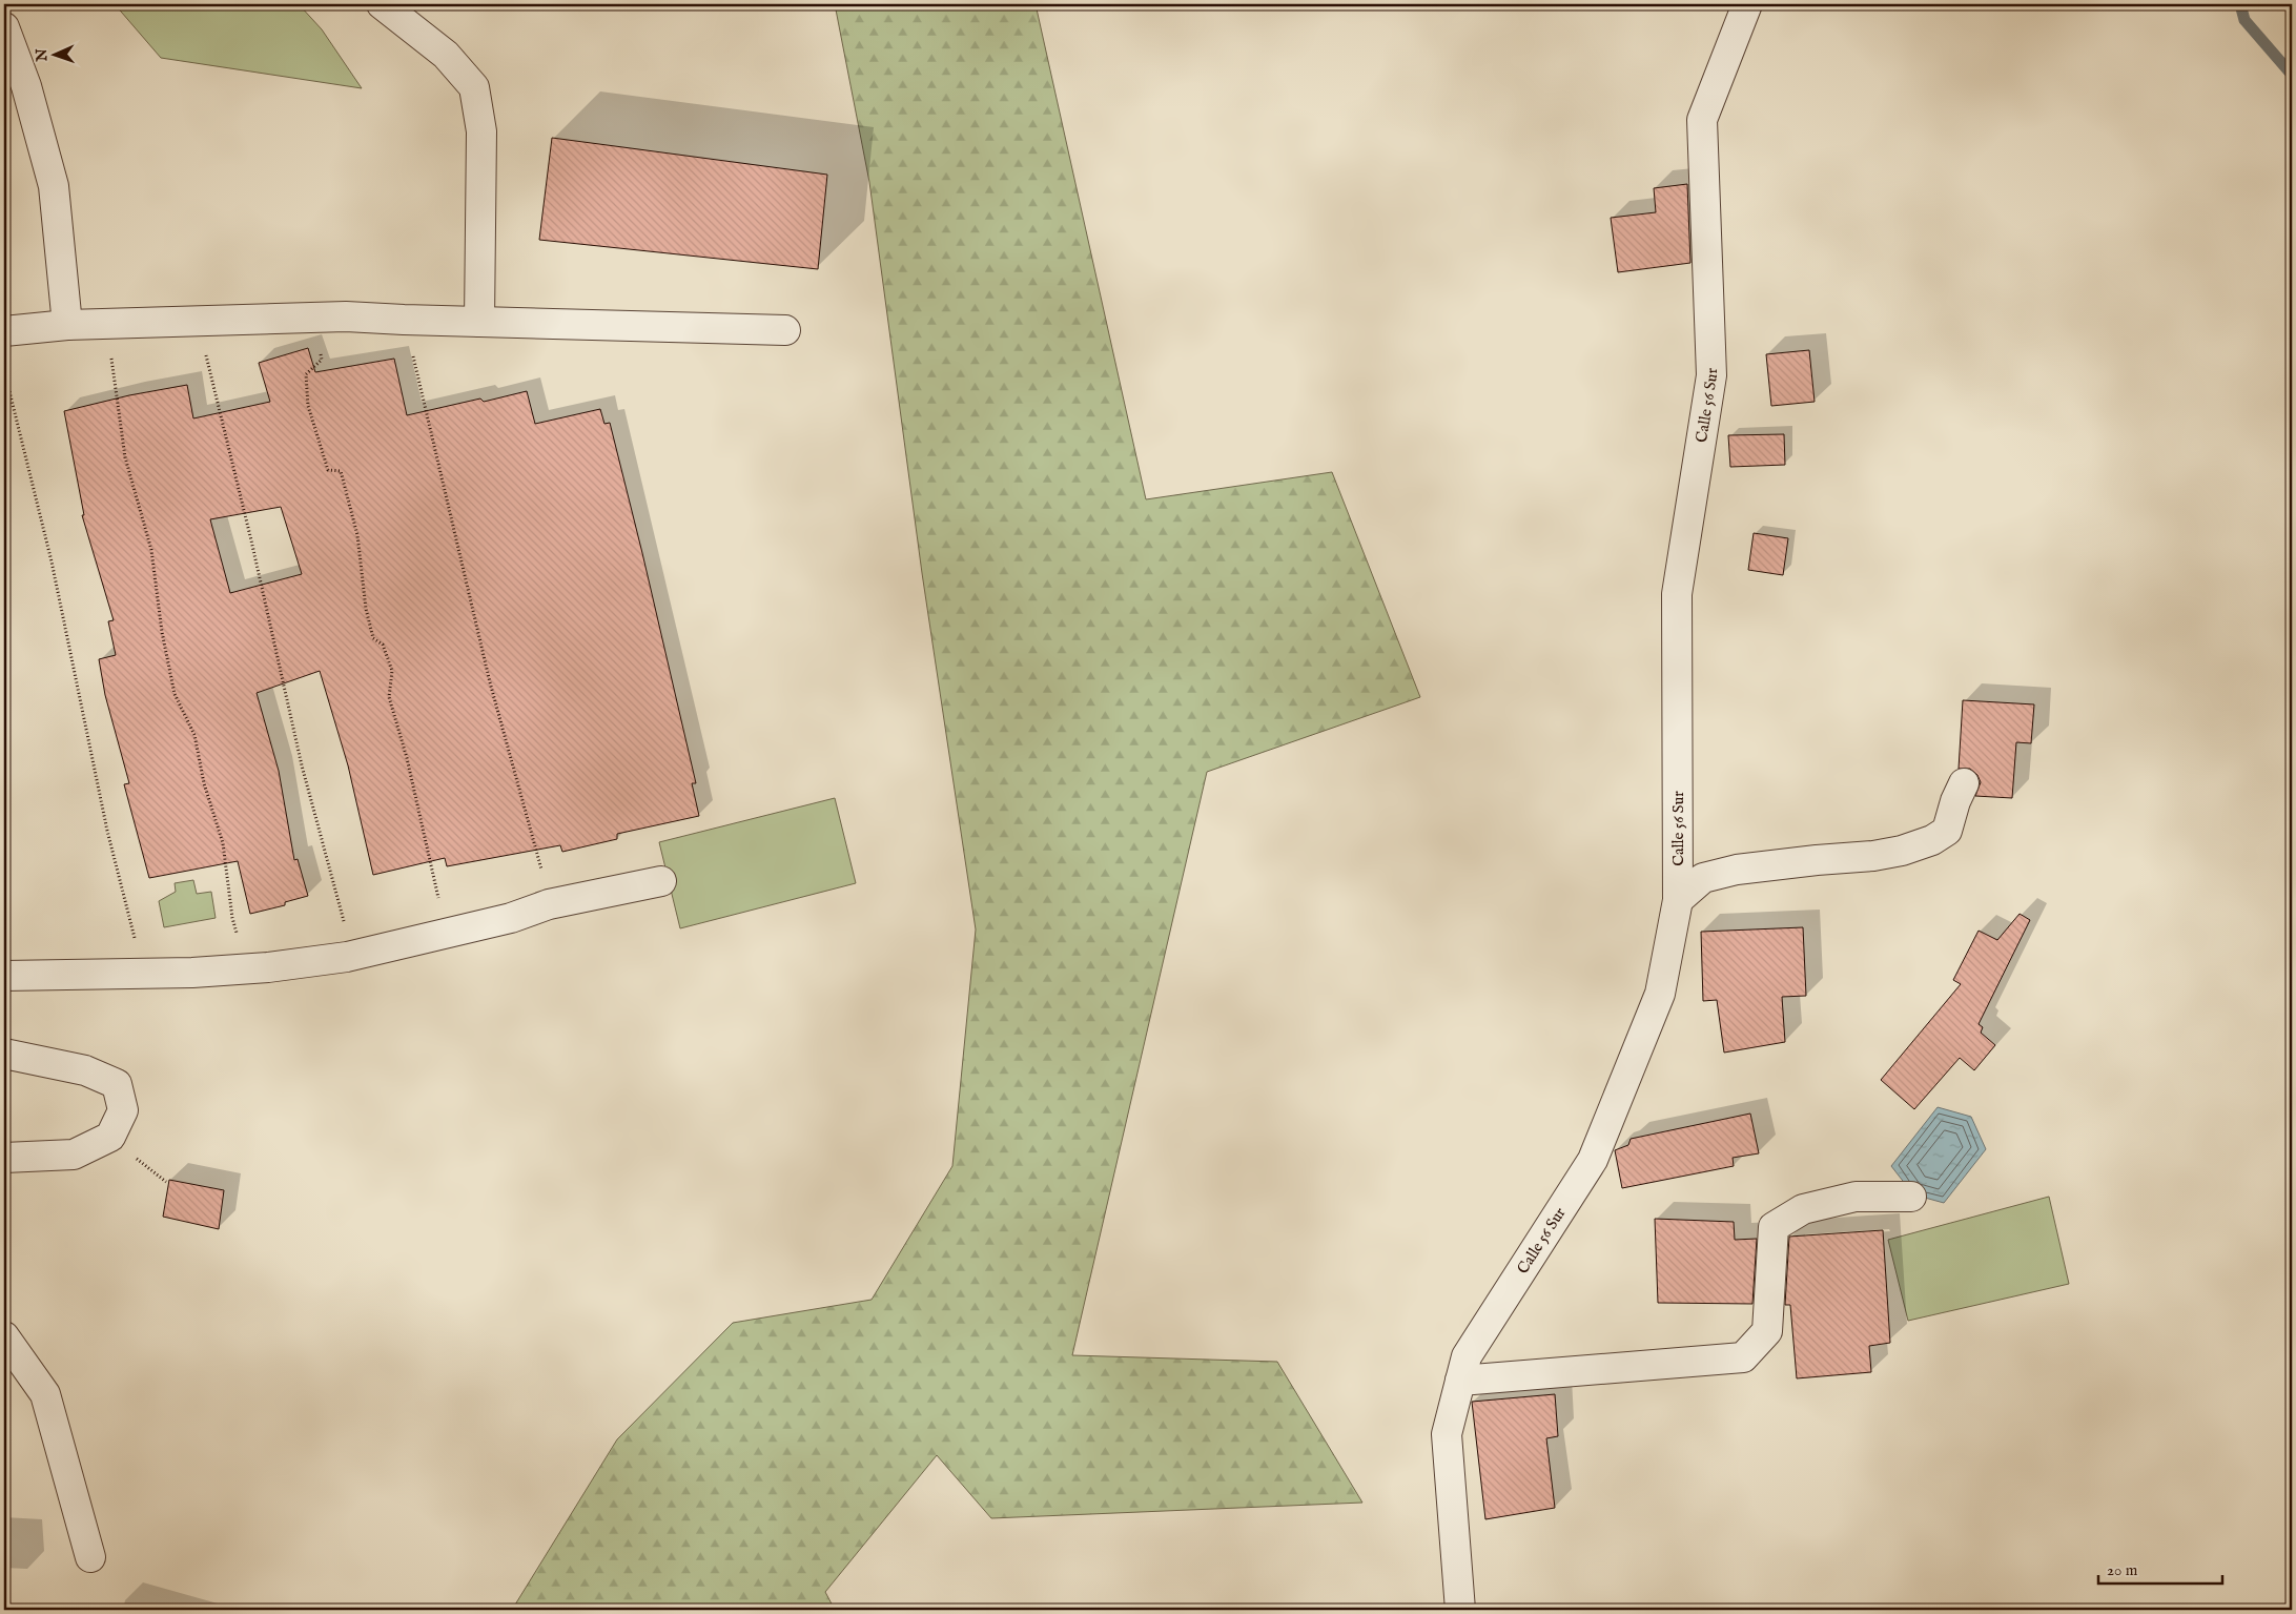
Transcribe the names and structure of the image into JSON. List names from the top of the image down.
{
  "streets": {
    "street": ["Calle 56 Sur"]
  },
  "scale_bar": "20 m",
  "north": "left"
}
